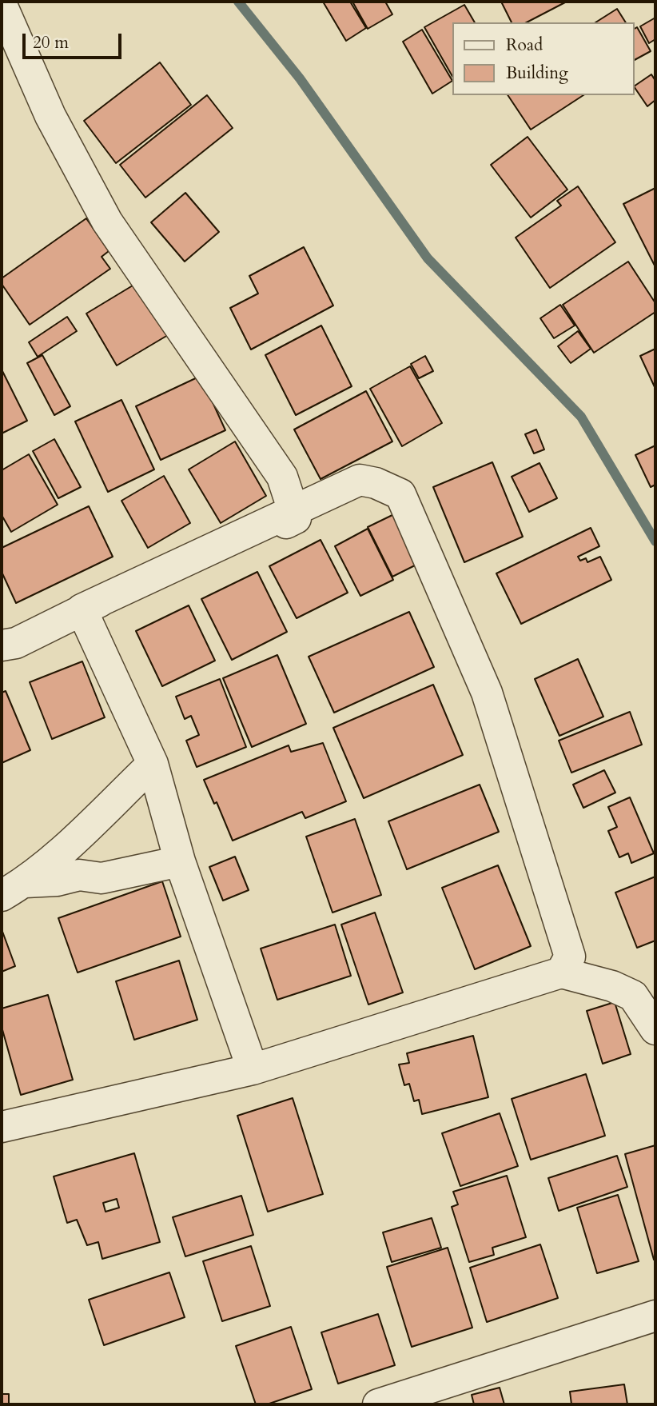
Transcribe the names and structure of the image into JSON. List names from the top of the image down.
{
  "legend": ["Road", "Building"],
  "scale_bar": "20 m"
}
